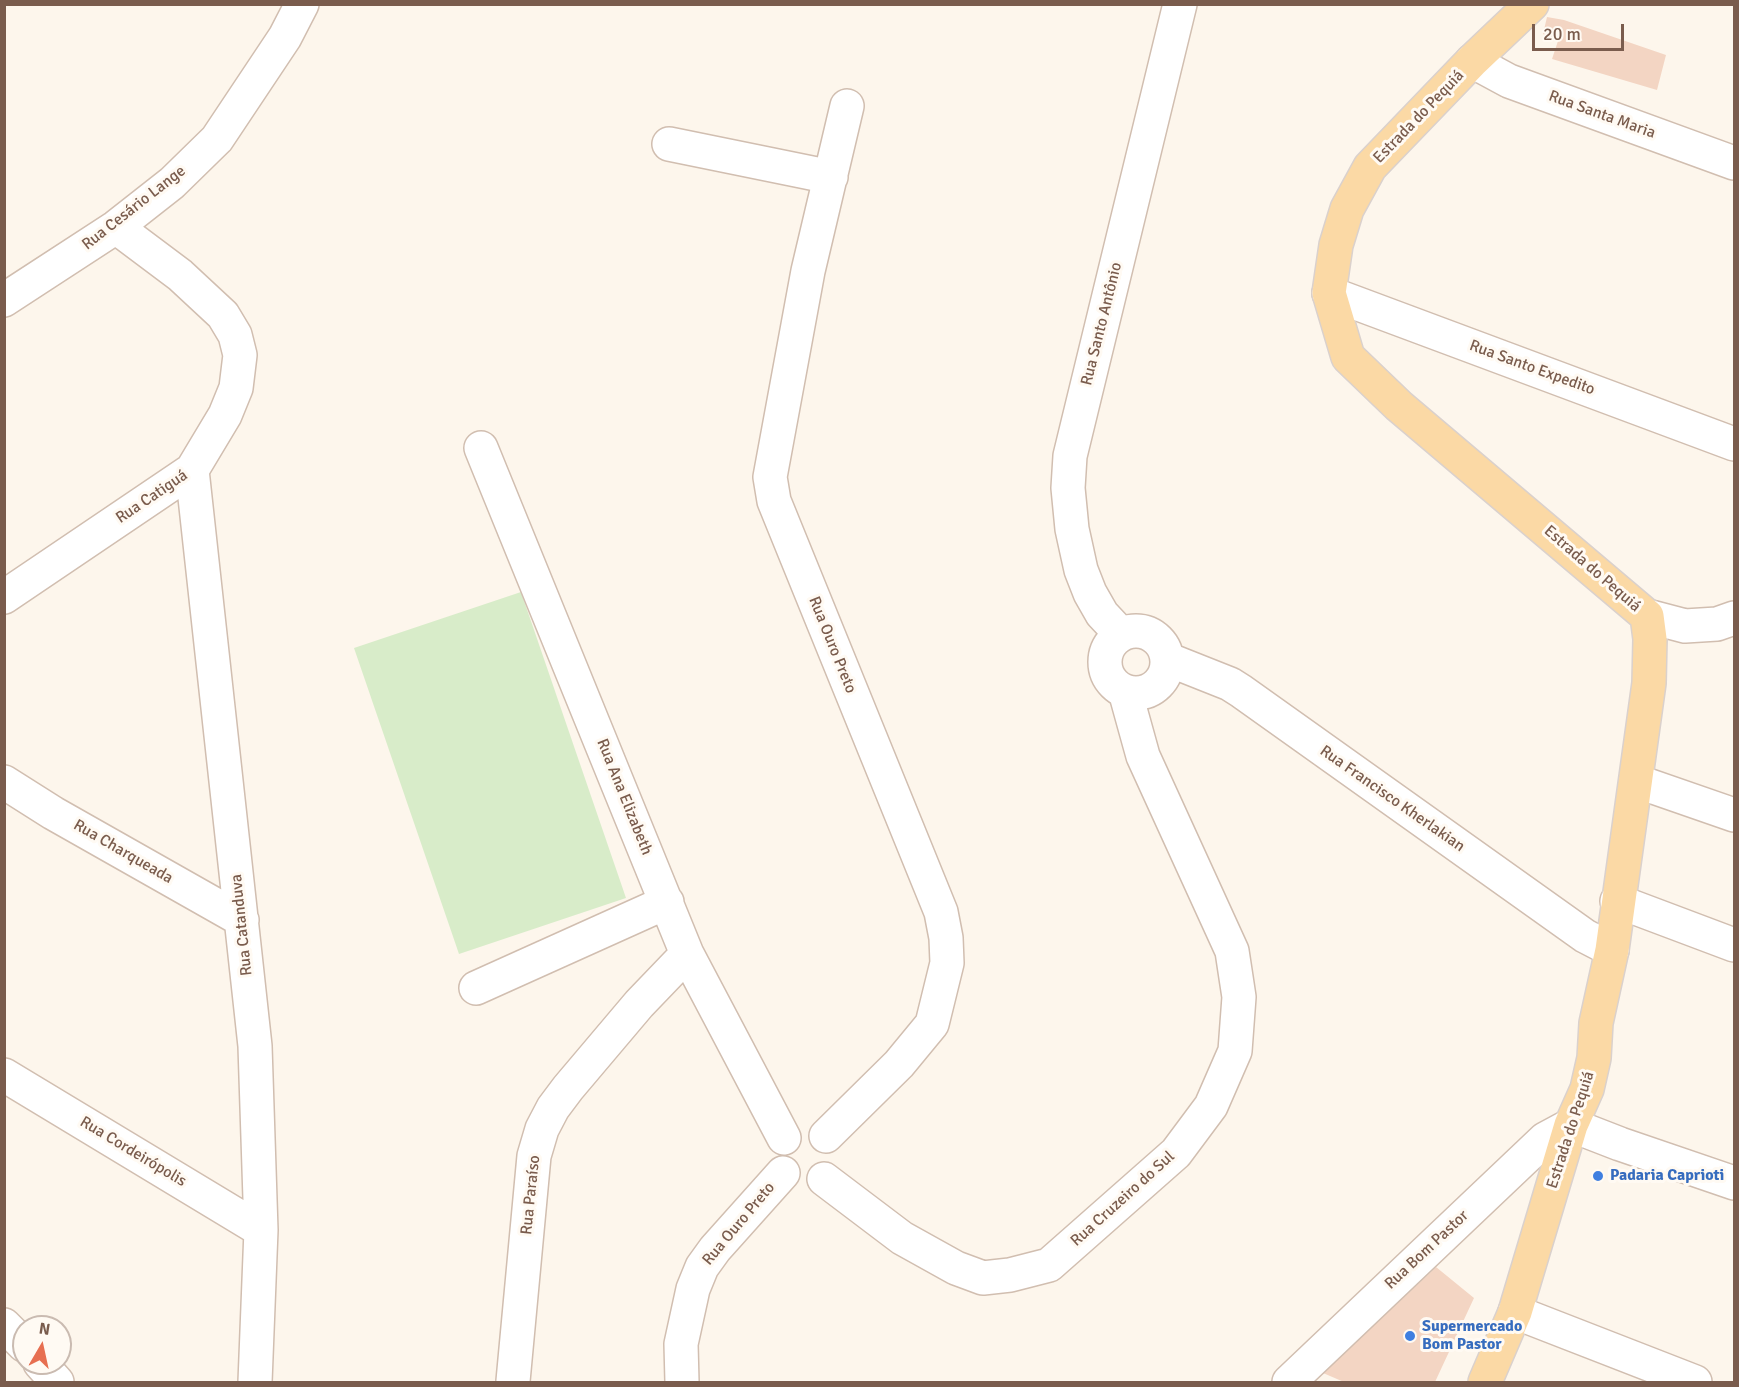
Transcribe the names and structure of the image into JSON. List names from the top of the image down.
{
  "streets": {
    "main road": ["Estrada do Pequiá"],
    "street": [
      "Rua Santa Maria",
      "Rua Cesário Lange",
      "Rua Santo Antônio",
      "Rua Santo Expedito",
      "Rua Catiguá",
      "Rua Ouro Preto",
      "Rua Ana Elizabeth",
      "Rua Francisco Kherlakian",
      "Rua Charqueada",
      "Rua Catanduva",
      "Rua Cordeirópolis",
      "Rua Paraíso",
      "Rua Cruzeiro do Sul",
      "Rua Bom Pastor"
    ]
  },
  "crossings": [
    ["Rua Santa Maria", "Estrada do Pequiá"],
    ["Estrada do Pequiá", "Rua Santo Expedito"],
    ["Estrada do Pequiá", "Rua Francisco Kherlakian"],
    ["Estrada do Pequiá", "Rua Bom Pastor"],
    ["Rua Cesário Lange", "Rua Catiguá"],
    ["Rua Santo Antônio", "Rua Francisco Kherlakian"],
    ["Rua Santo Antônio", "Rua Cruzeiro do Sul"],
    ["Rua Catiguá", "Rua Catanduva"],
    ["Rua Ouro Preto", "Rua Ana Elizabeth"],
    ["Rua Ouro Preto", "Rua Cruzeiro do Sul"],
    ["Rua Ana Elizabeth", "Rua Paraíso"],
    ["Rua Ana Elizabeth", "Rua Cruzeiro do Sul"],
    ["Rua Francisco Kherlakian", "Rua Cruzeiro do Sul"],
    ["Rua Charqueada", "Rua Catanduva"],
    ["Rua Catanduva", "Rua Cordeirópolis"]
  ],
  "places": ["Padaria Caprioti", "Supermercado Bom Pastor"],
  "scale_bar": "20 m",
  "north": "top"
}
